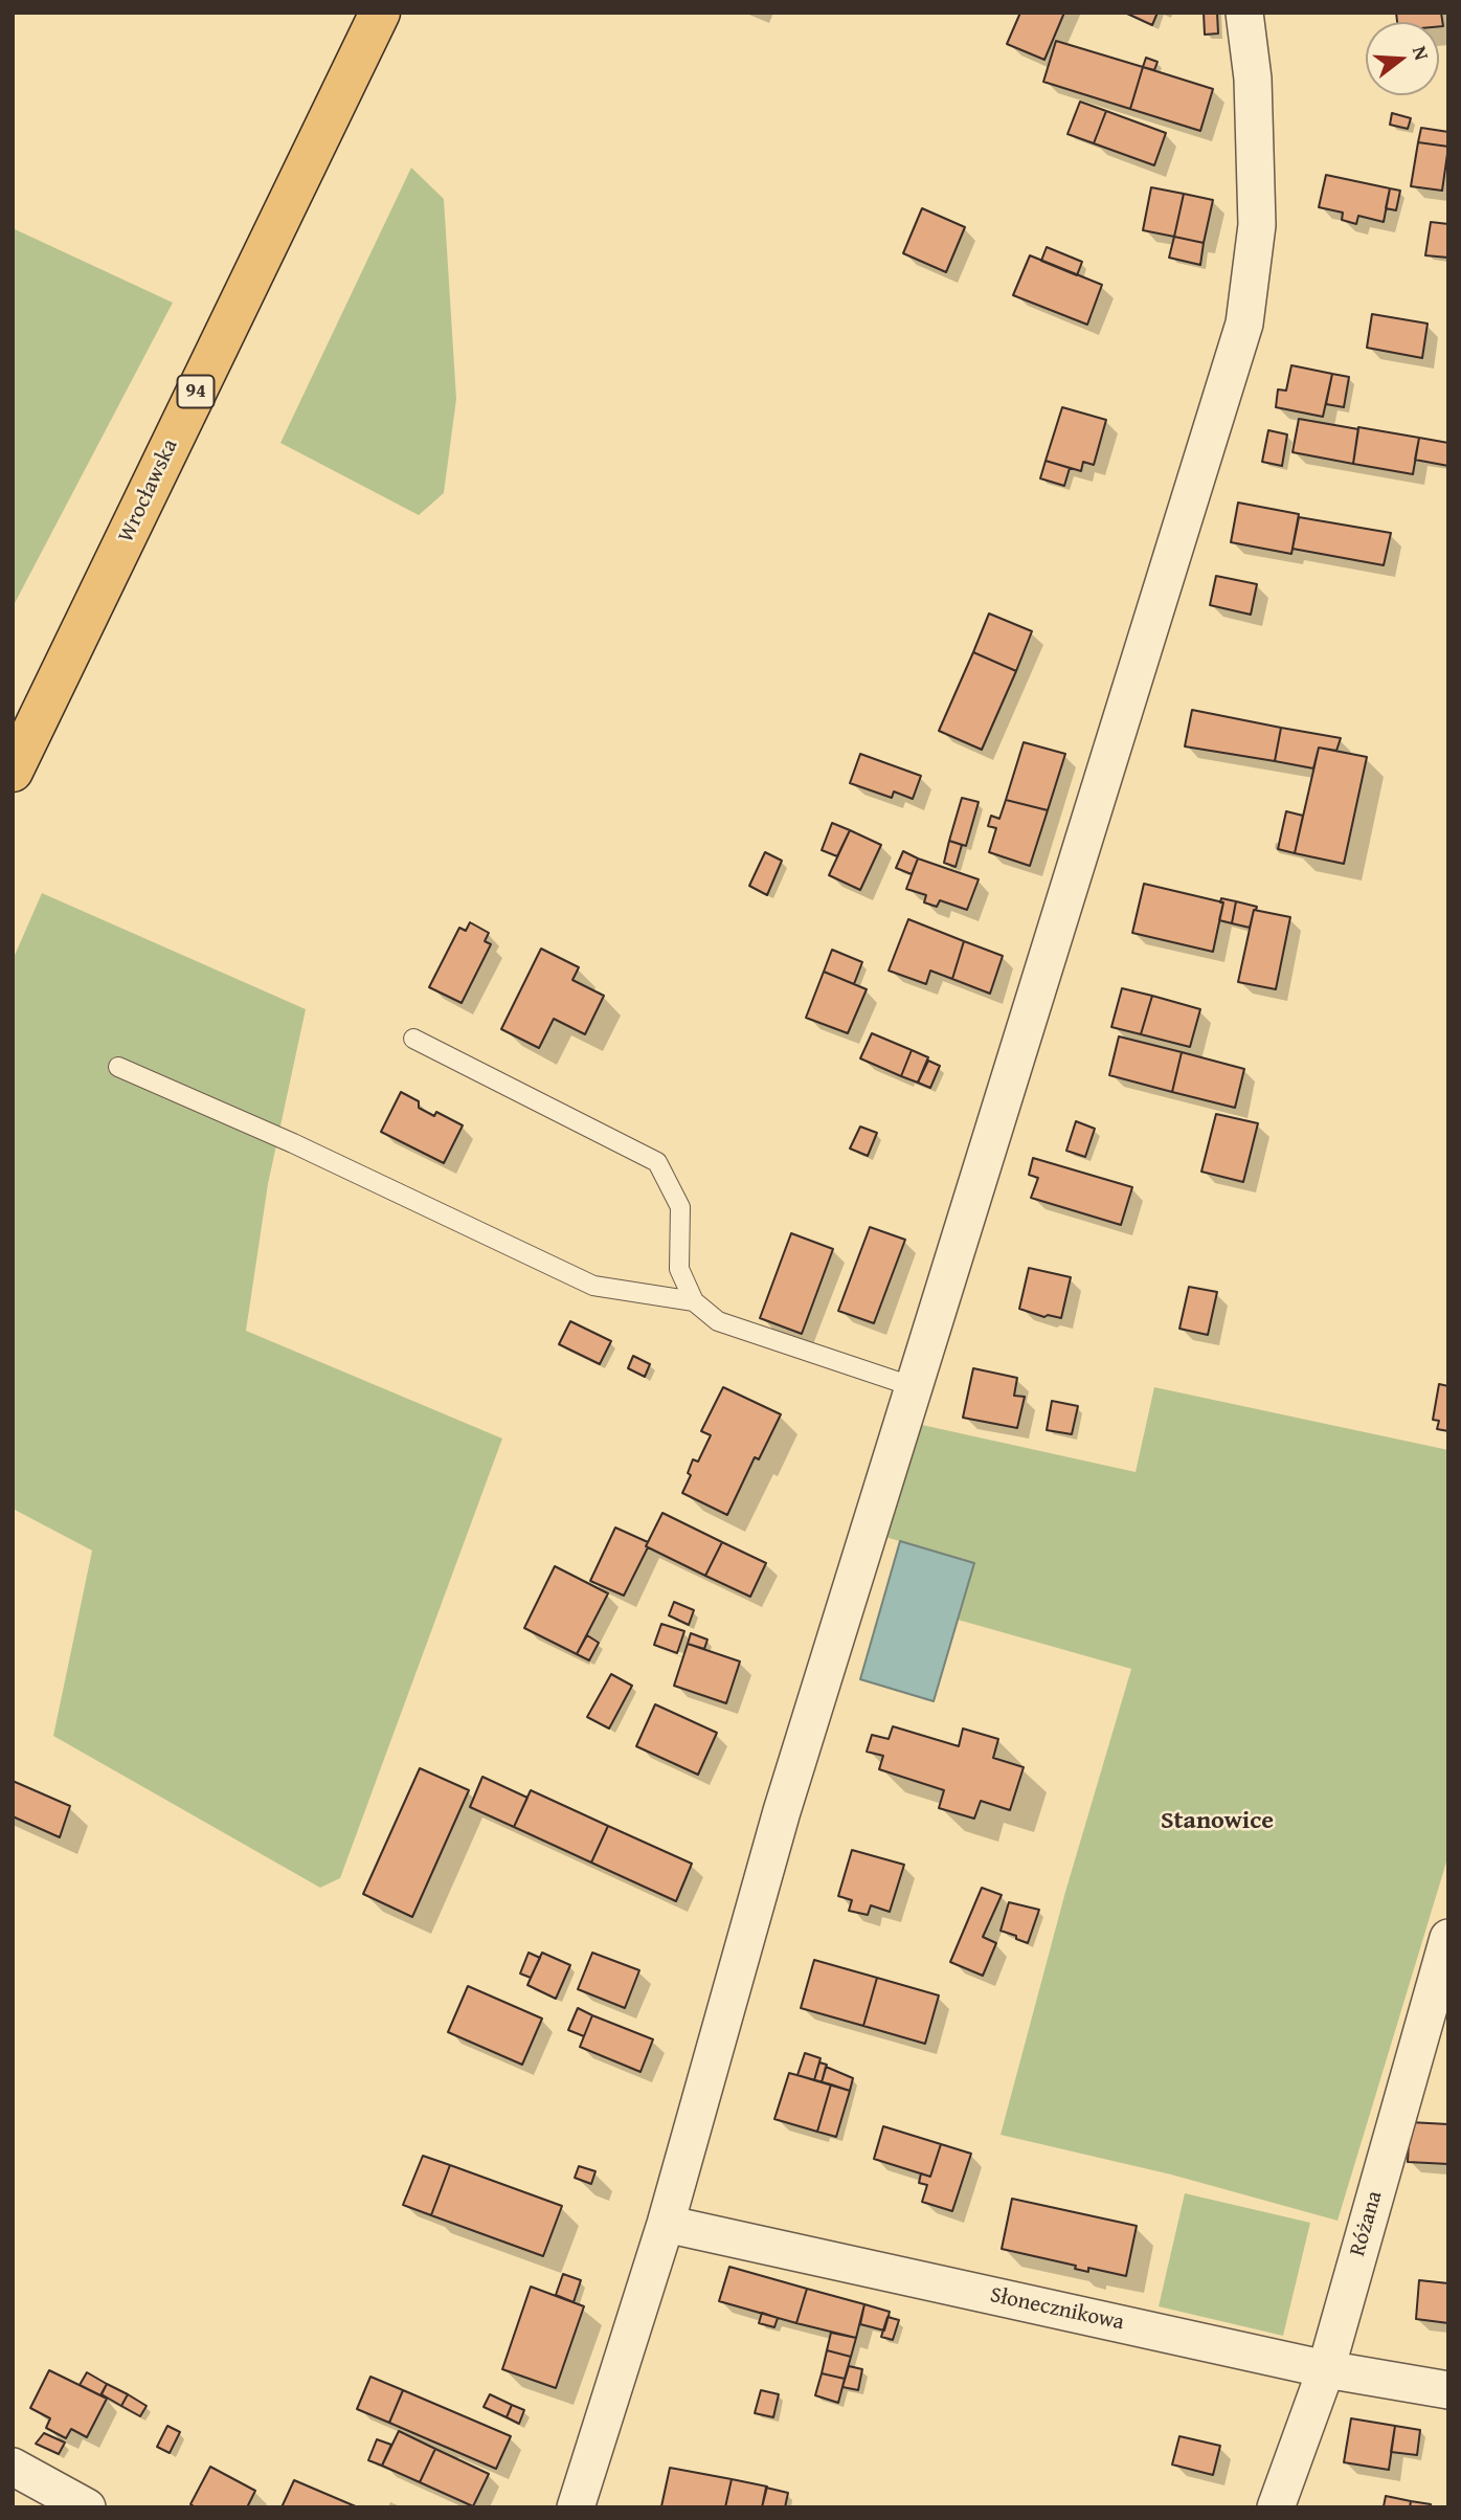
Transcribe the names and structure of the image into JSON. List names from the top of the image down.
{
  "streets": {
    "main road": ["94", "Wrocławska"],
    "street": ["Różana", "Słonecznikowa"]
  },
  "crossings": [
    ["Różana", "Słonecznikowa"]
  ],
  "districts": ["Stanowice"],
  "north": "right"
}
